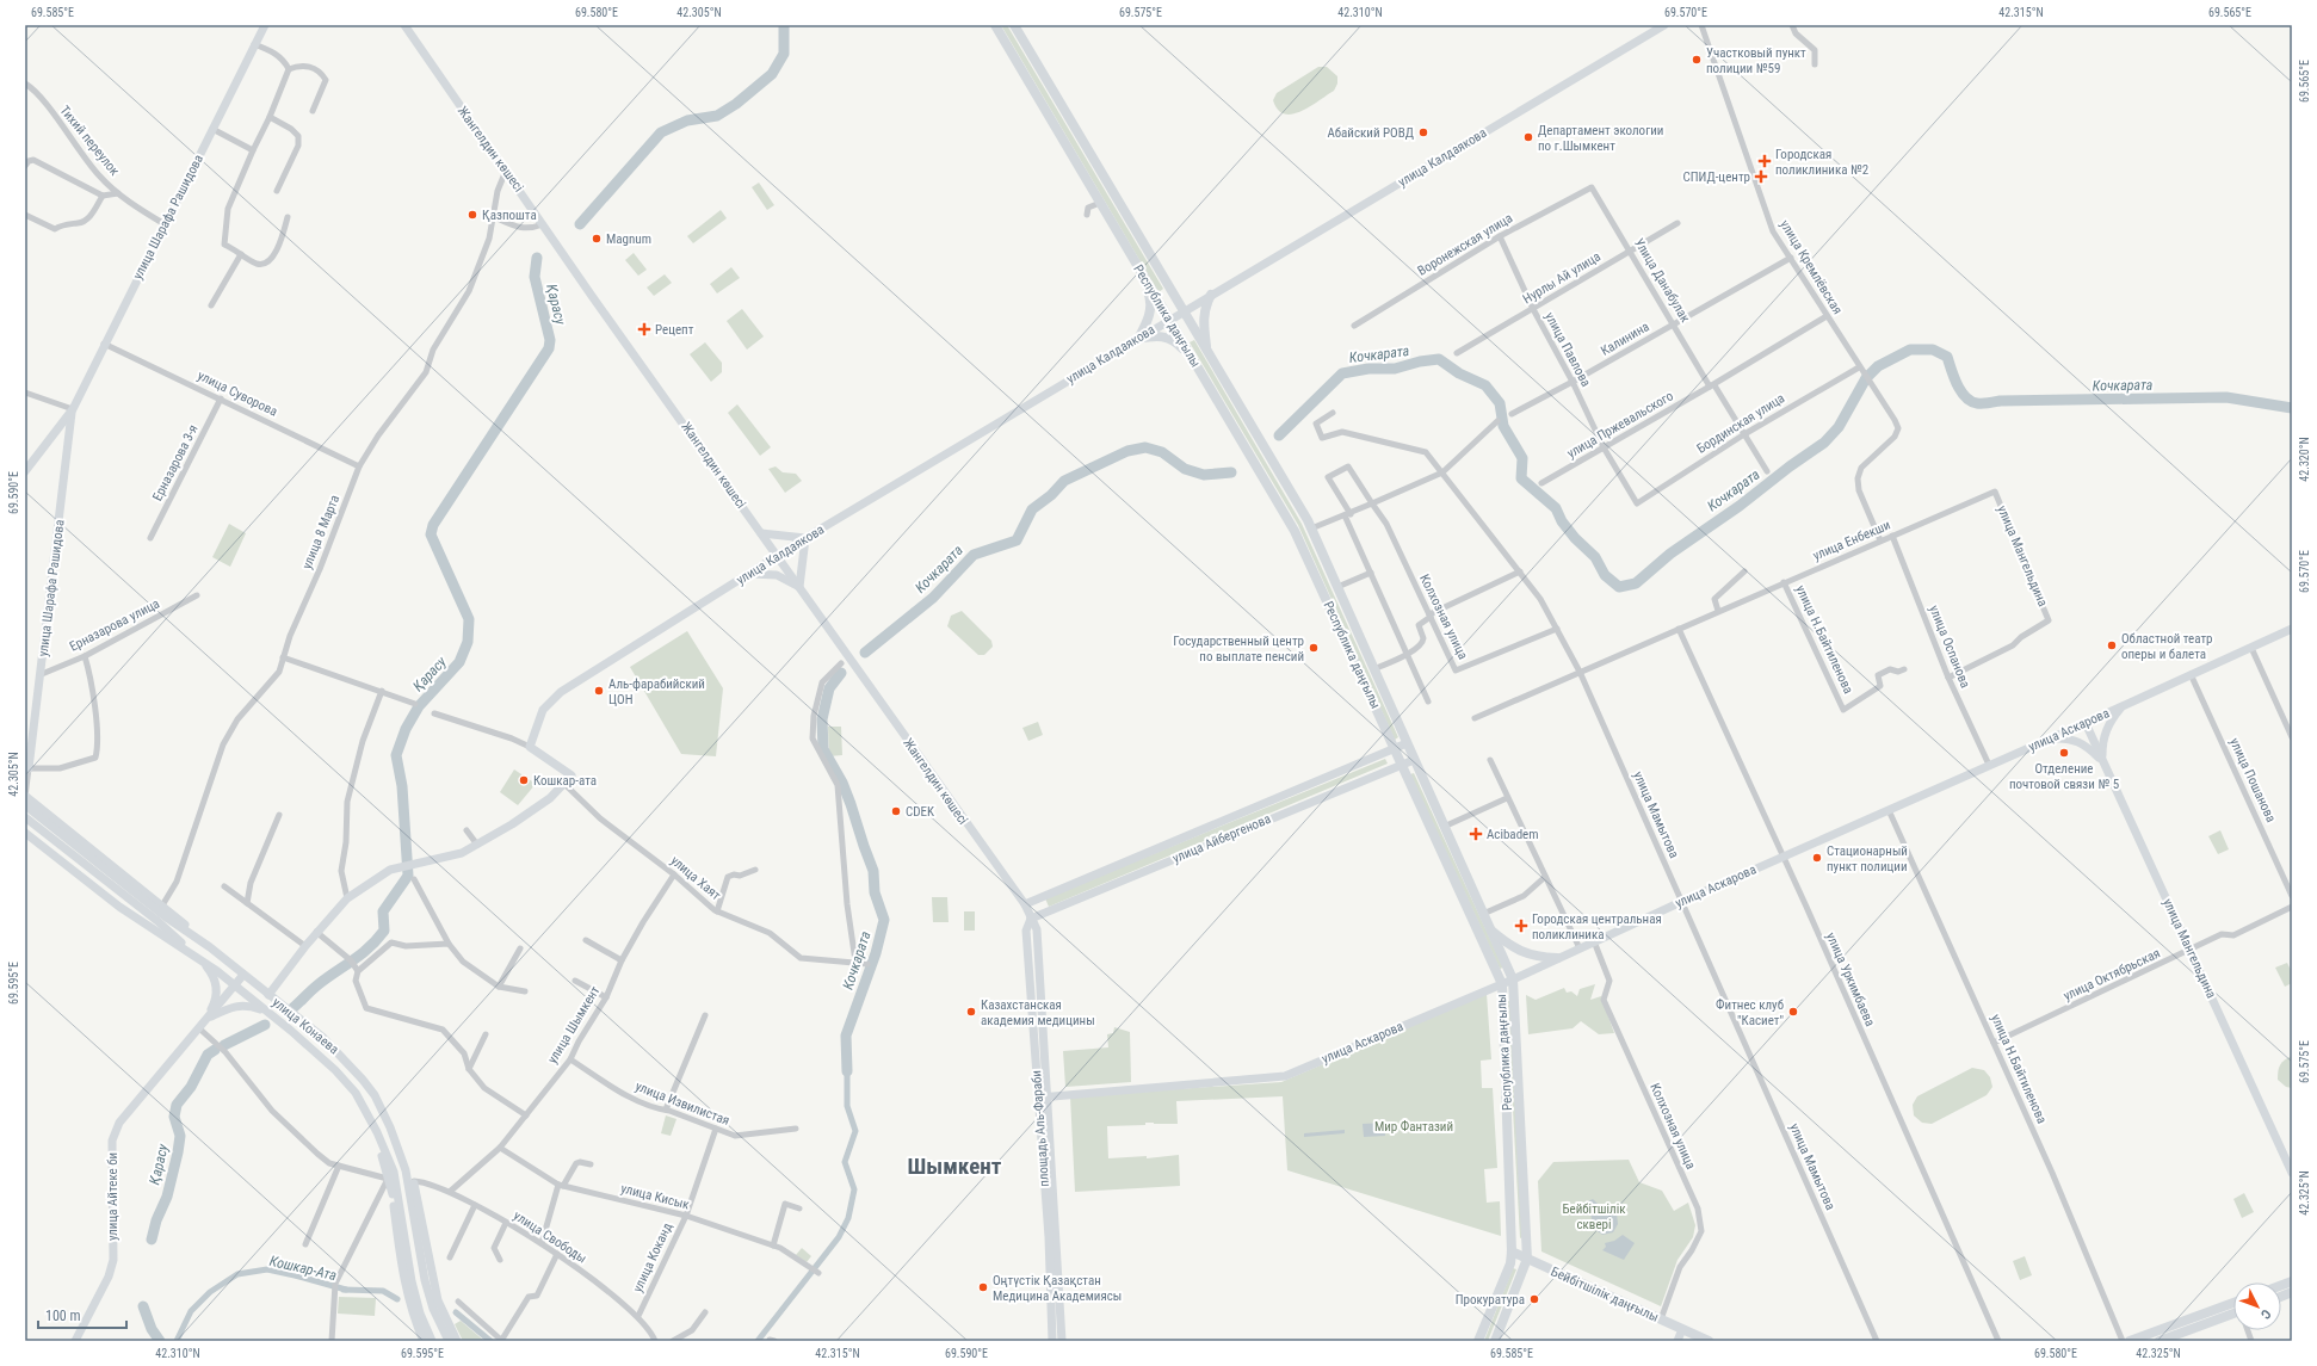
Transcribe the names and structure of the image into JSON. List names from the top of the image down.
{
  "streets": {
    "main road": [
      "Жангелдин көшесі",
      "улица Калдаякова",
      "улица Шарафа Рашидова",
      "Республика даңғылы",
      "улица Мангельдина",
      "улица Аскарова",
      "улица Айбергенова",
      "улица Конаева",
      "площадь Аль-Фараби",
      "улица Айтеке би",
      "Бейбітшілік даңғылы"
    ],
    "street": [
      "Тихий переулок",
      "Воронежская улица",
      "улица Кремлёвская",
      "Нурлы Ай улица",
      "Улица Данабулак",
      "Калинина",
      "улица Павлова",
      "улица Суворова",
      "Бординская улица",
      "улица Пржевальского",
      "Ерназарова 3-я",
      "улица 8 Марта",
      "улица Енбекши",
      "Колхозная улица",
      "Ерназарова улица",
      "улица Н.Байтиленова",
      "улица Оспанова",
      "улица Пошанова",
      "улица Мамытова",
      "улица Хаят",
      "улица Октябрьская",
      "улица Уркимбаева",
      "улица Шымкент",
      "улица Извилистая",
      "улица Кисык",
      "улица Свободы",
      "улица Коканд"
    ]
  },
  "crossings": [
    ["Тихий переулок", "улица Шарафа Рашидова"],
    ["Жангелдин көшесі", "улица Калдаякова"],
    ["Жангелдин көшесі", "улица 8 Марта"],
    ["Жангелдин көшесі", "улица Айбергенова"],
    ["улица Калдаякова", "Республика даңғылы"],
    ["улица Шарафа Рашидова", "улица Суворова"],
    ["улица Шарафа Рашидова", "Ерназарова улица"],
    ["Воронежская улица", "Улица Данабулак"],
    ["Воронежская улица", "улица Павлова"],
    ["улица Кремлёвская", "Калинина"],
    ["улица Кремлёвская", "Бординская улица"],
    ["улица Кремлёвская", "улица Пржевальского"],
    ["улица Кремлёвская", "улица Енбекши"],
    ["Нурлы Ай улица", "Улица Данабулак"],
    ["Нурлы Ай улица", "улица Павлова"],
    ["Улица Данабулак", "Калинина"],
    ["Улица Данабулак", "Бординская улица"],
    ["Улица Данабулак", "улица Пржевальского"],
    ["Республика даңғылы", "улица Аскарова"],
    ["Республика даңғылы", "улица Айбергенова"],
    ["Республика даңғылы", "Бейбітшілік даңғылы"],
    ["Калинина", "улица Павлова"],
    ["улица Павлова", "Бординская улица"],
    ["улица Павлова", "улица Пржевальского"],
    ["улица Суворова", "Ерназарова 3-я"],
    ["улица Суворова", "улица 8 Марта"],
    ["улица Енбекши", "улица Мангельдина"],
    ["улица Енбекши", "улица Н.Байтиленова"],
    ["улица Енбекши", "улица Оспанова"],
    ["улица Енбекши", "улица Мамытова"],
    ["улица Енбекши", "улица Уркимбаева"],
    ["улица Мангельдина", "улица Оспанова"],
    ["улица Мангельдина", "улица Аскарова"],
    ["улица Мангельдина", "улица Октябрьская"],
    ["Колхозная улица", "улица Аскарова"],
    ["Колхозная улица", "улица Мамытова"],
    ["Колхозная улица", "Бейбітшілік даңғылы"],
    ["улица Н.Байтиленова", "улица Аскарова"],
    ["улица Н.Байтиленова", "улица Октябрьская"],
    ["улица Оспанова", "улица Аскарова"],
    ["улица Аскарова", "улица Пошанова"],
    ["улица Аскарова", "улица Мамытова"],
    ["улица Аскарова", "улица Уркимбаева"],
    ["улица Аскарова", "площадь Аль-Фараби"],
    ["улица Айбергенова", "площадь Аль-Фараби"],
    ["улица Хаят", "улица Шымкент"],
    ["улица Шымкент", "улица Извилистая"],
    ["улица Шымкент", "улица Кисык"],
    ["улица Шымкент", "улица Свободы"],
    ["улица Конаева", "улица Айтеке би"],
    ["улица Извилистая", "улица Коканд"],
    ["улица Кисык", "улица Коканд"],
    ["улица Свободы", "улица Коканд"]
  ],
  "districts": ["Шымкент"],
  "water": ["Қарасу", "Кочкарата", "Кошкар-Ата"],
  "parks": ["Мир Фантазий", "Бейбітшілік сквері"],
  "places": {
    "other": [
      "Участковый пункт полиции №59",
      "Абайский РОВД",
      "Департамент экологии по г.Шымкент",
      "Қазпошта",
      "Magnum",
      "Областной театр оперы и балета",
      "Государственный центр по выплате пенсий",
      "Аль-фарабийский ЦОН",
      "Отделение почтовой связи № 5",
      "Кошкар-ата",
      "CDEK",
      "Стационарный пункт полиции",
      "Казахстанская академия медицины",
      "Фитнес клуб \"Касиет\"",
      "Оңтүстік Қазақстан Медицина Академиясы",
      "Прокуратура"
    ],
    "health": [
      "Городская поликлиника №2",
      "СПИД-центр",
      "Рецепт",
      "Acibadem",
      "Городская центральная поликлиника"
    ]
  },
  "scale_bar": "100 m",
  "north": "bottom right",
  "coordinates": [
    "69.585°E",
    "69.580°E",
    "42.305°N",
    "69.575°E",
    "42.310°N",
    "69.570°E",
    "42.315°N",
    "69.565°E",
    "42.320°N",
    "69.590°E",
    "69.595°E",
    "42.325°N"
  ]
}
